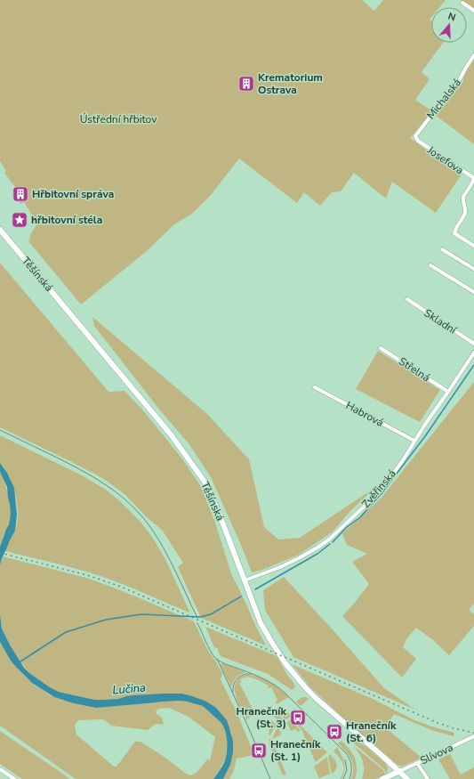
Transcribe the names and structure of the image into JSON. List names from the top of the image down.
{
  "streets": {
    "main road": ["Těšínská"],
    "street": [
      "Michalská",
      "Josefova",
      "Skladní",
      "Střelná",
      "Habrová",
      "Zvěřinská",
      "Slívova"
    ]
  },
  "crossings": [
    ["Michalská", "Josefova"],
    ["Těšínská", "Zvěřinská"],
    ["Těšínská", "Slívova"],
    ["Střelná", "Zvěřinská"],
    ["Habrová", "Zvěřinská"]
  ],
  "water": ["Lučina"],
  "parks": ["Ústřední hřbitov"],
  "places": {
    "building": ["Krematorium Ostrava", "Hřbitovní správa"],
    "place": ["hřbitovní stéla"],
    "bus stop": ["Hranečník (St. 3)", "Hranečník (St. 6)", "Hranečník (St. 1)"]
  },
  "north": "top"
}
